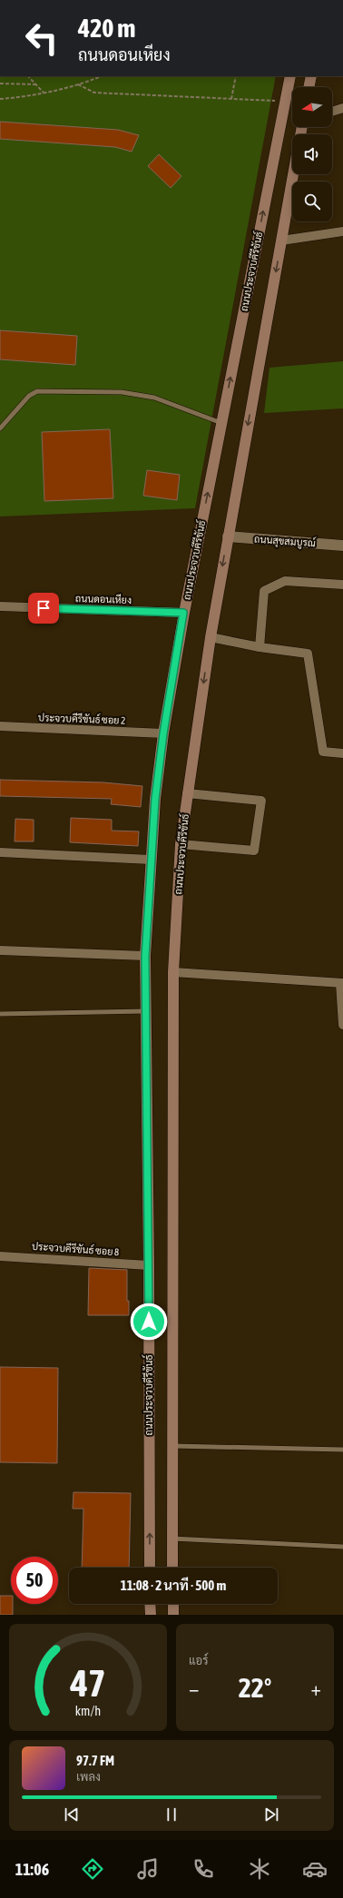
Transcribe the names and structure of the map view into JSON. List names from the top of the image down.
{
  "streets": {
    "main road": ["ถนนประจวบคีรีขันธ์"],
    "street": [
      "ถนนสุขสมบูรณ์",
      "ถนนดอนเหียง",
      "ประจวบคีรีขันธ์ ซอย 2",
      "ประจวบคีรีขันธ์ ซอย 8"
    ]
  },
  "crossings": [
    ["ถนนประจวบคีรีขันธ์", "ถนนสุขสมบูรณ์"],
    ["ถนนประจวบคีรีขันธ์", "ถนนดอนเหียง"],
    ["ถนนประจวบคีรีขันธ์", "ประจวบคีรีขันธ์ ซอย 2"],
    ["ถนนประจวบคีรีขันธ์", "ประจวบคีรีขันธ์ ซอย 8"]
  ],
  "north": "left",
  "page": {
    "turn": ["420 m", "ถนนดอนเหียง"],
    "limit": "50",
    "trip": "11:08 · 2 นาที · 500 m",
    "tile": "แอร์",
    "heat": ["−", "22°", "+"],
    "song": ["97.7 FM", "เพลง"],
    "tabs": "11:06",
    "gauge": ["47", "km/h"]
  }
}
